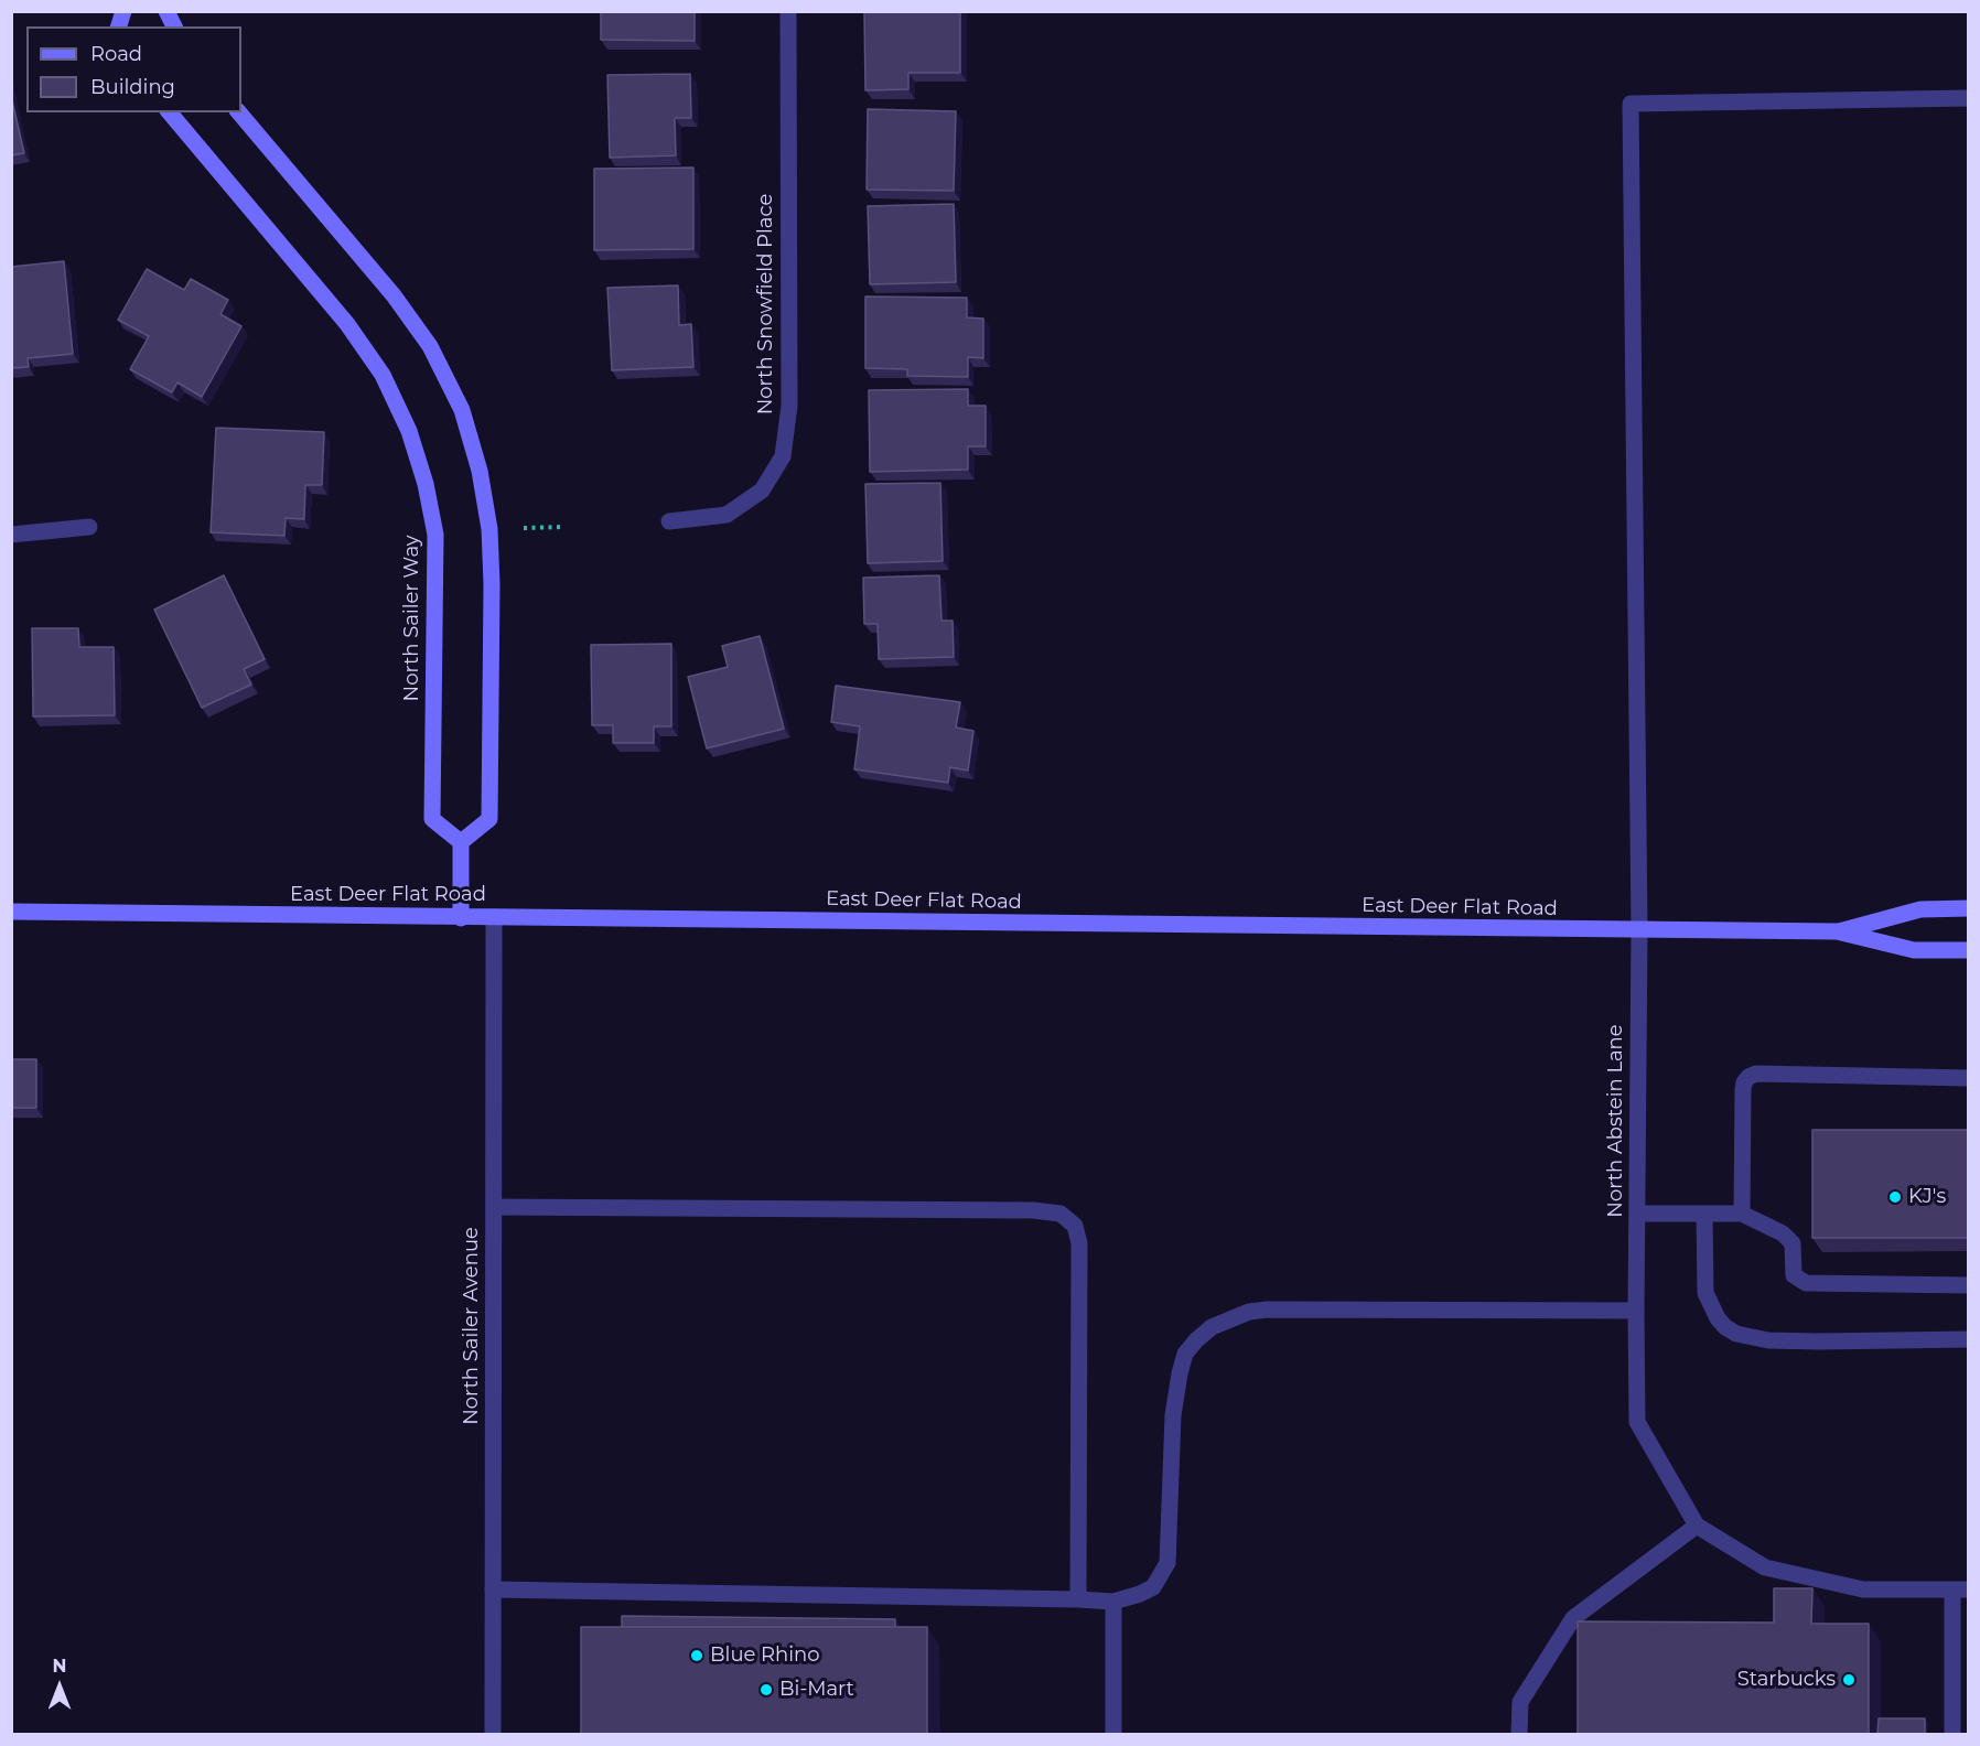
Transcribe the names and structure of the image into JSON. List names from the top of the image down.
{
  "streets": {
    "main road": ["North Sailer Way", "East Deer Flat Road"],
    "street": ["North Snowfield Place", "North Abstein Lane", "North Sailer Avenue"]
  },
  "crossings": [
    ["East Deer Flat Road", "North Abstein Lane"],
    ["East Deer Flat Road", "North Sailer Avenue"]
  ],
  "places": [
    "KJ's",
    "Blue Rhino",
    "Starbucks",
    "Bi-Mart"
  ],
  "legend": ["Road", "Building"],
  "north": "top"
}
